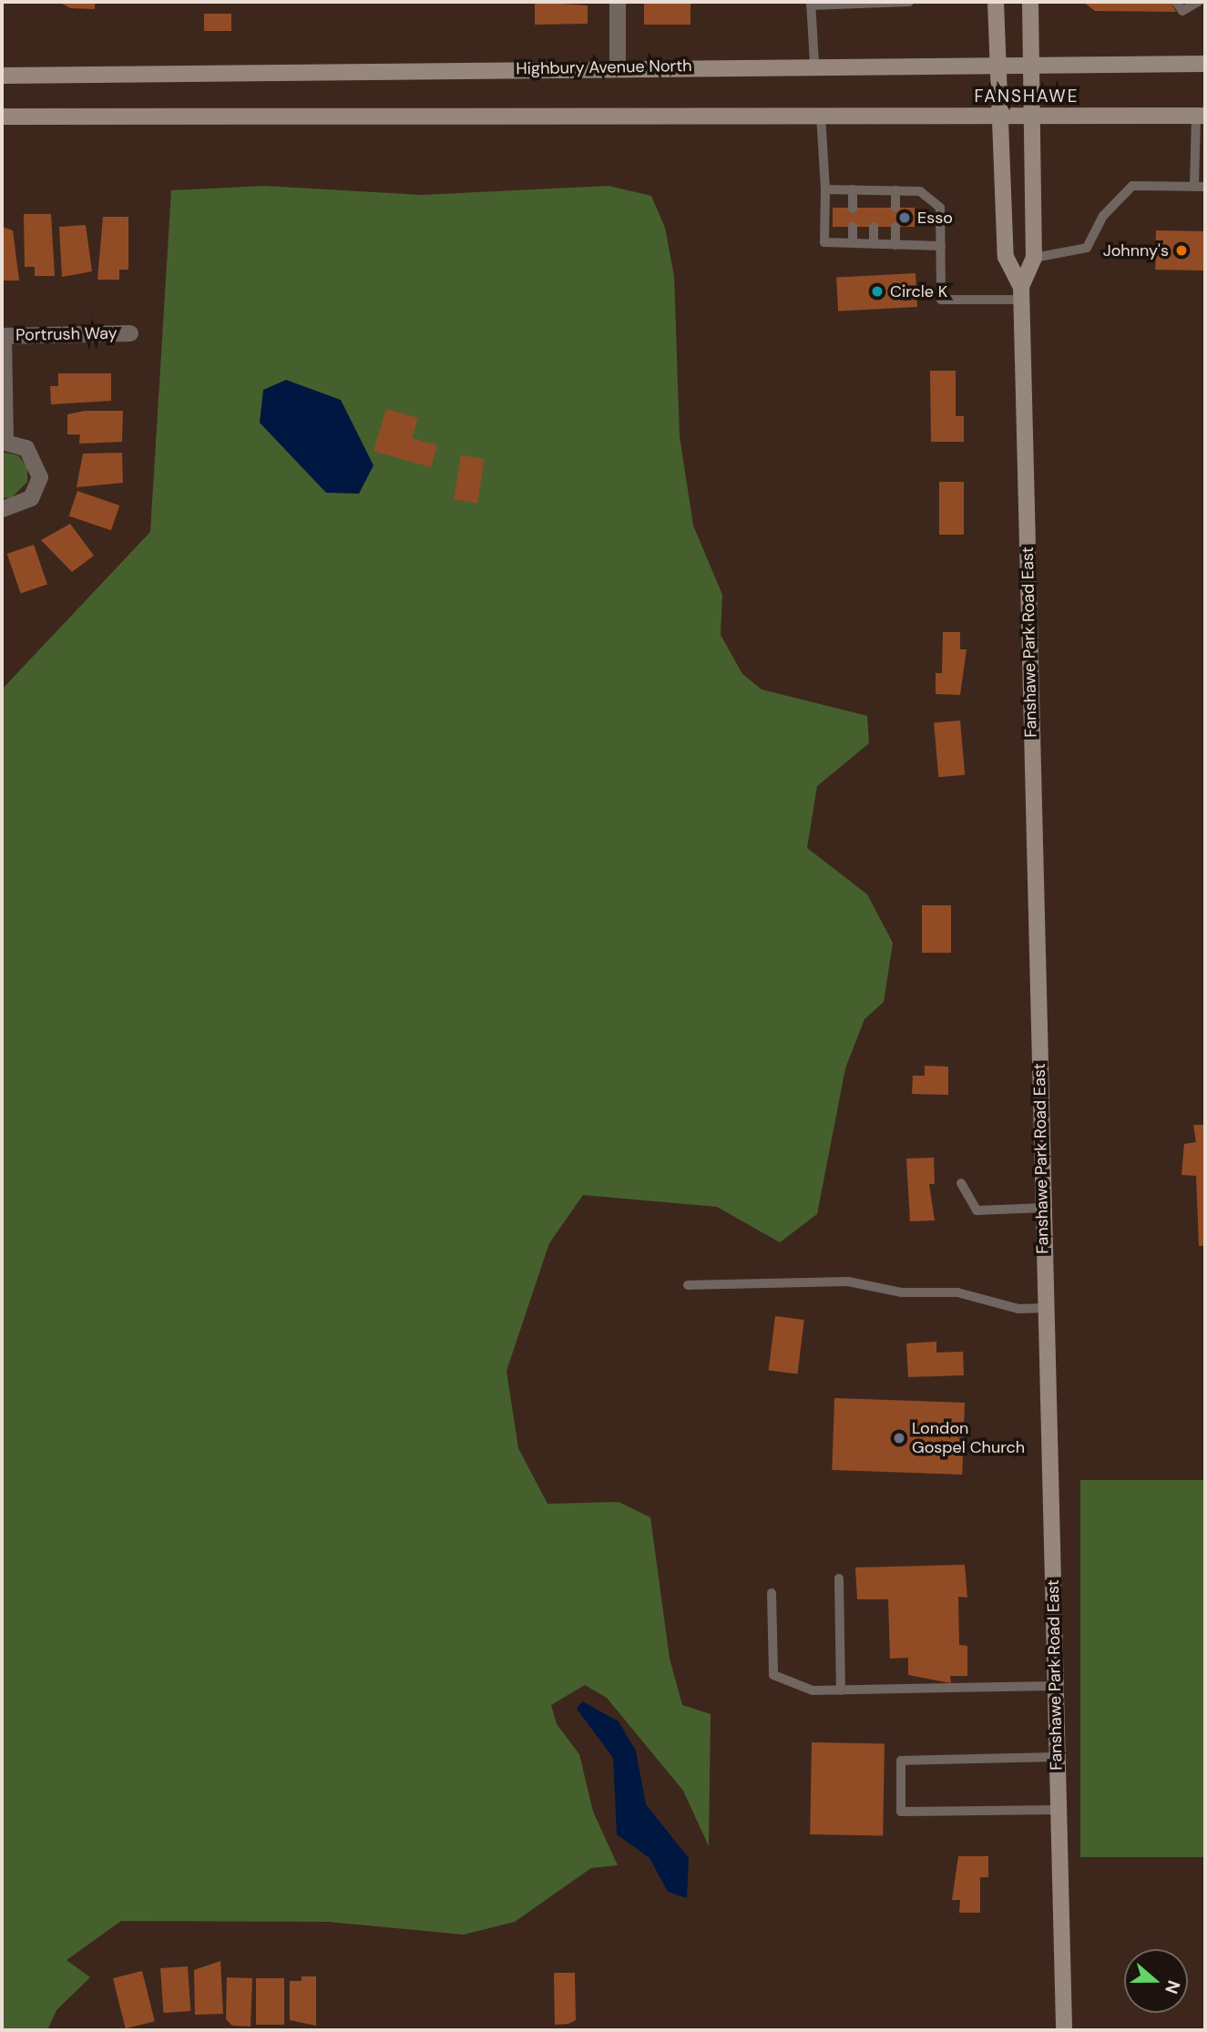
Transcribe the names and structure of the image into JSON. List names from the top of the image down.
{
  "streets": {
    "main road": ["Highbury Avenue North", "Fanshawe Park Road East"],
    "street": ["Portrush Way"]
  },
  "crossings": [
    ["Highbury Avenue North", "Fanshawe Park Road East"]
  ],
  "districts": ["FANSHAWE"],
  "places": [
    "Esso",
    "Johnny's",
    "Circle K",
    "London Gospel Church"
  ],
  "north": "right"
}
